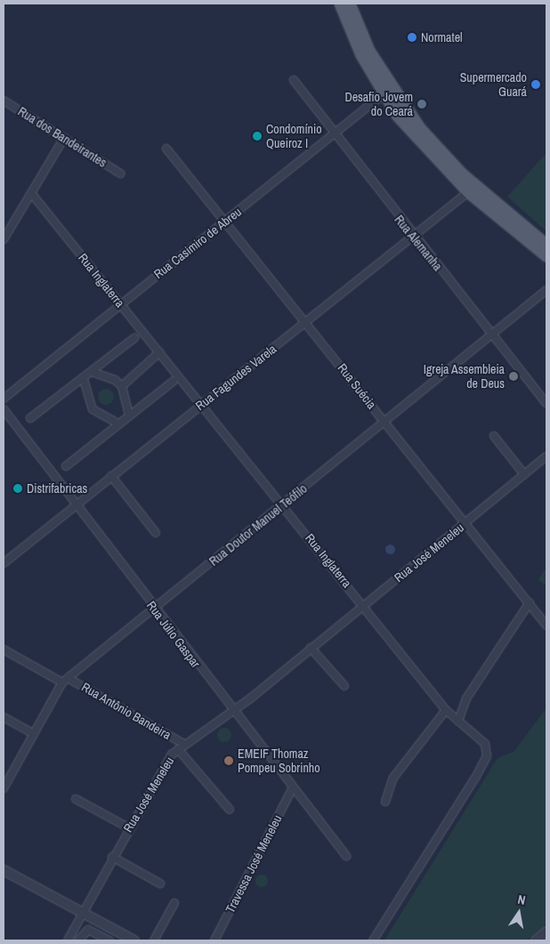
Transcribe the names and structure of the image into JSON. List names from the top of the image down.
{
  "streets": {
    "street": [
      "Rua dos Bandeirantes",
      "Rua Casimiro de Abreu",
      "Rua Alemanha",
      "Rua Inglaterra",
      "Rua Fagundes Varela",
      "Rua Suécia",
      "Rua Doutor Manuel Teófilo",
      "Rua José Meneleu",
      "Rua Júlio Gaspar",
      "Rua Antônio Bandeira",
      "Travessa José Meneleu"
    ]
  },
  "crossings": [
    ["Rua Casimiro de Abreu", "Rua Alemanha"],
    ["Rua Casimiro de Abreu", "Rua Inglaterra"],
    ["Rua Casimiro de Abreu", "Rua Suécia"],
    ["Rua Alemanha", "Rua Fagundes Varela"],
    ["Rua Alemanha", "Rua Doutor Manuel Teófilo"],
    ["Rua Inglaterra", "Rua Fagundes Varela"],
    ["Rua Inglaterra", "Rua Doutor Manuel Teófilo"],
    ["Rua Inglaterra", "Rua José Meneleu"],
    ["Rua Fagundes Varela", "Rua Suécia"],
    ["Rua Fagundes Varela", "Rua Júlio Gaspar"],
    ["Rua Suécia", "Rua Doutor Manuel Teófilo"],
    ["Rua Suécia", "Rua José Meneleu"],
    ["Rua Doutor Manuel Teófilo", "Rua Júlio Gaspar"],
    ["Rua Doutor Manuel Teófilo", "Rua Antônio Bandeira"],
    ["Rua José Meneleu", "Rua Júlio Gaspar"],
    ["Rua José Meneleu", "Rua Antônio Bandeira"],
    ["Rua Júlio Gaspar", "Travessa José Meneleu"]
  ],
  "places": [
    "Normatel",
    "Supermercado Guará",
    "Desafio Jovem do Ceará",
    "Condomínio Queiroz I",
    "Igreja Assembleia de Deus",
    "Distrifabricas",
    "EMEIF Thomaz Pompeu Sobrinho"
  ],
  "north": "top"
}
